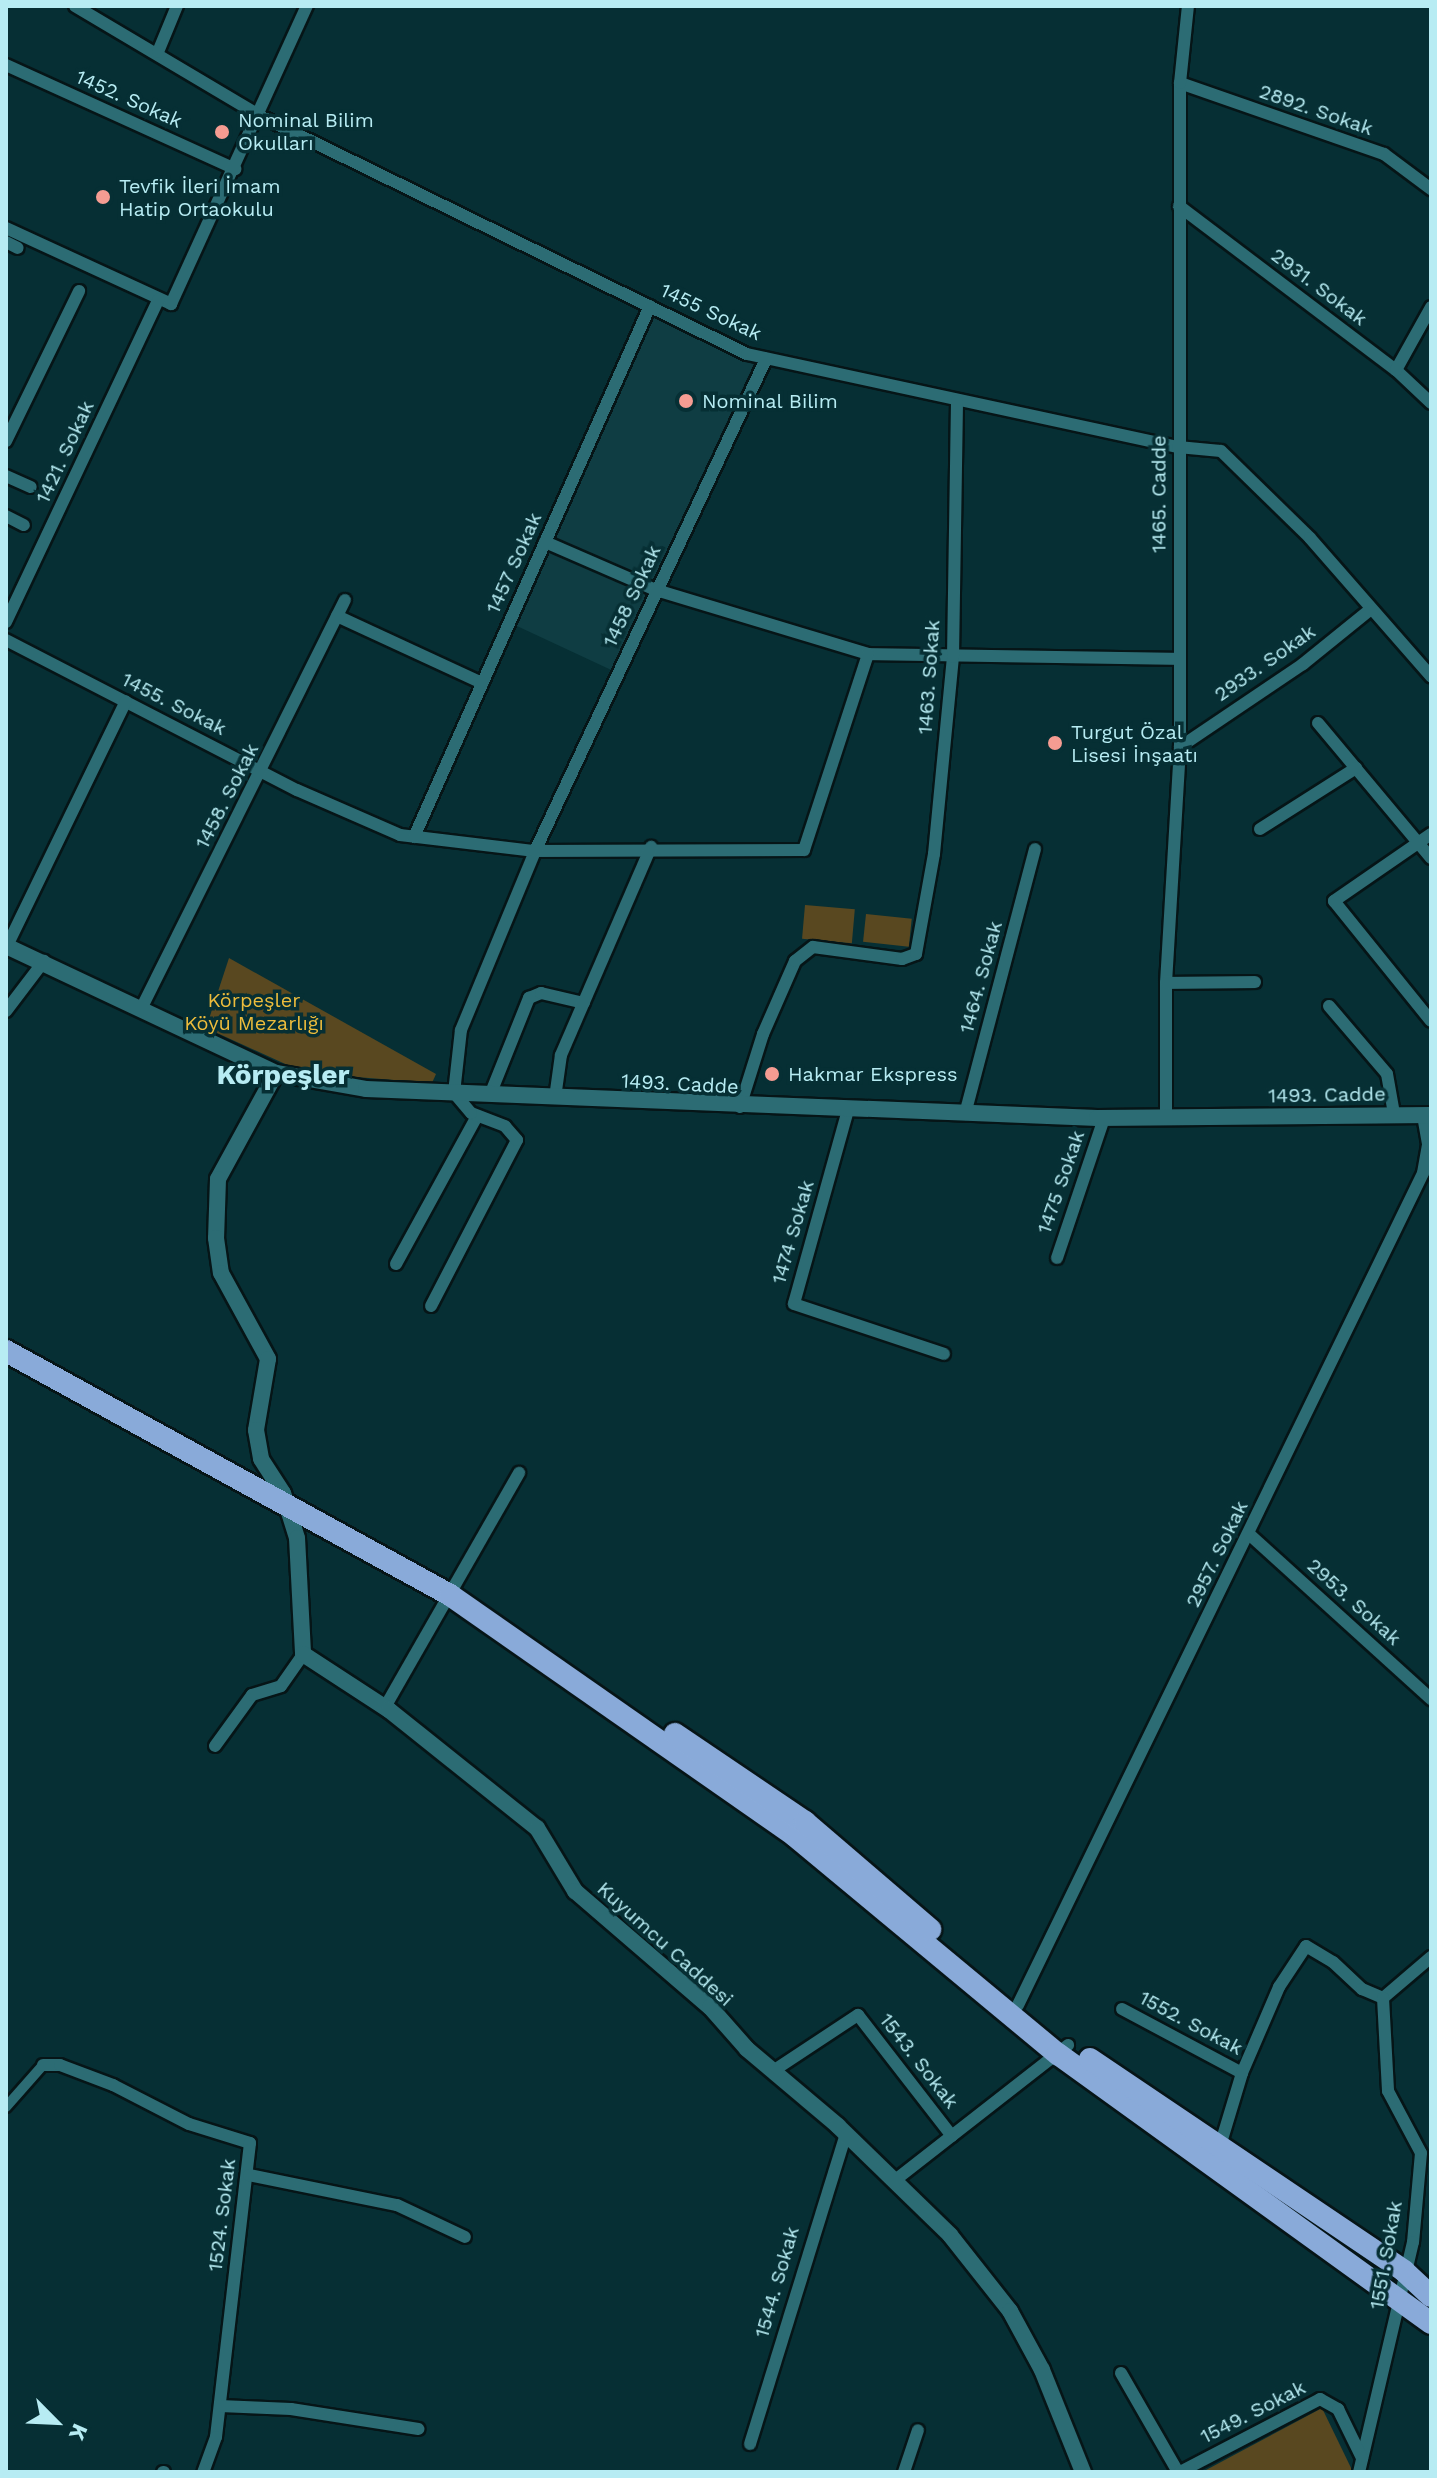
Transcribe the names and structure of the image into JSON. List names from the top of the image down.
{
  "streets": {
    "street": [
      "1452. Sokak",
      "2892. Sokak",
      "2931. Sokak",
      "1455 Sokak",
      "1421. Sokak",
      "1465. Cadde",
      "1457 Sokak",
      "1458 Sokak",
      "2933. Sokak",
      "1463. Sokak",
      "1455. Sokak",
      "1458. Sokak",
      "1464. Sokak",
      "1493. Cadde",
      "1475 Sokak",
      "1474 Sokak",
      "2957. Sokak",
      "2953. Sokak",
      "Kuyumcu Caddesi",
      "1552. Sokak",
      "1543. Sokak",
      "1524. Sokak",
      "1551. Sokak",
      "1544. Sokak",
      "1549. Sokak"
    ]
  },
  "crossings": [
    ["1452. Sokak", "1421. Sokak"],
    ["2892. Sokak", "1465. Cadde"],
    ["2931. Sokak", "1465. Cadde"],
    ["1455 Sokak", "1421. Sokak"],
    ["1455 Sokak", "1465. Cadde"],
    ["1455 Sokak", "1457 Sokak"],
    ["1455 Sokak", "1458 Sokak"],
    ["1455 Sokak", "2933. Sokak"],
    ["1455 Sokak", "1463. Sokak"],
    ["1465. Cadde", "2933. Sokak"],
    ["1465. Cadde", "1493. Cadde"],
    ["1457 Sokak", "1455. Sokak"],
    ["1458 Sokak", "1455. Sokak"],
    ["1458 Sokak", "1493. Cadde"],
    ["1463. Sokak", "1493. Cadde"],
    ["1455. Sokak", "1458. Sokak"],
    ["1458. Sokak", "1493. Cadde"],
    ["1464. Sokak", "1493. Cadde"],
    ["1493. Cadde", "1475 Sokak"],
    ["1493. Cadde", "1474 Sokak"],
    ["1493. Cadde", "2957. Sokak"],
    ["2957. Sokak", "2953. Sokak"],
    ["Kuyumcu Caddesi", "1543. Sokak"],
    ["Kuyumcu Caddesi", "1544. Sokak"],
    ["1551. Sokak", "1549. Sokak"]
  ],
  "districts": ["Körpeşler"],
  "parks": ["Körpeşler Köyü Mezarlığı"],
  "places": [
    "Nominal Bilim Okulları",
    "Tevfik İleri İmam Hatip Ortaokulu",
    "Nominal Bilim",
    "Turgut Özal Lisesi İnşaatı",
    "Hakmar Ekspress"
  ],
  "north": "bottom right"
}
